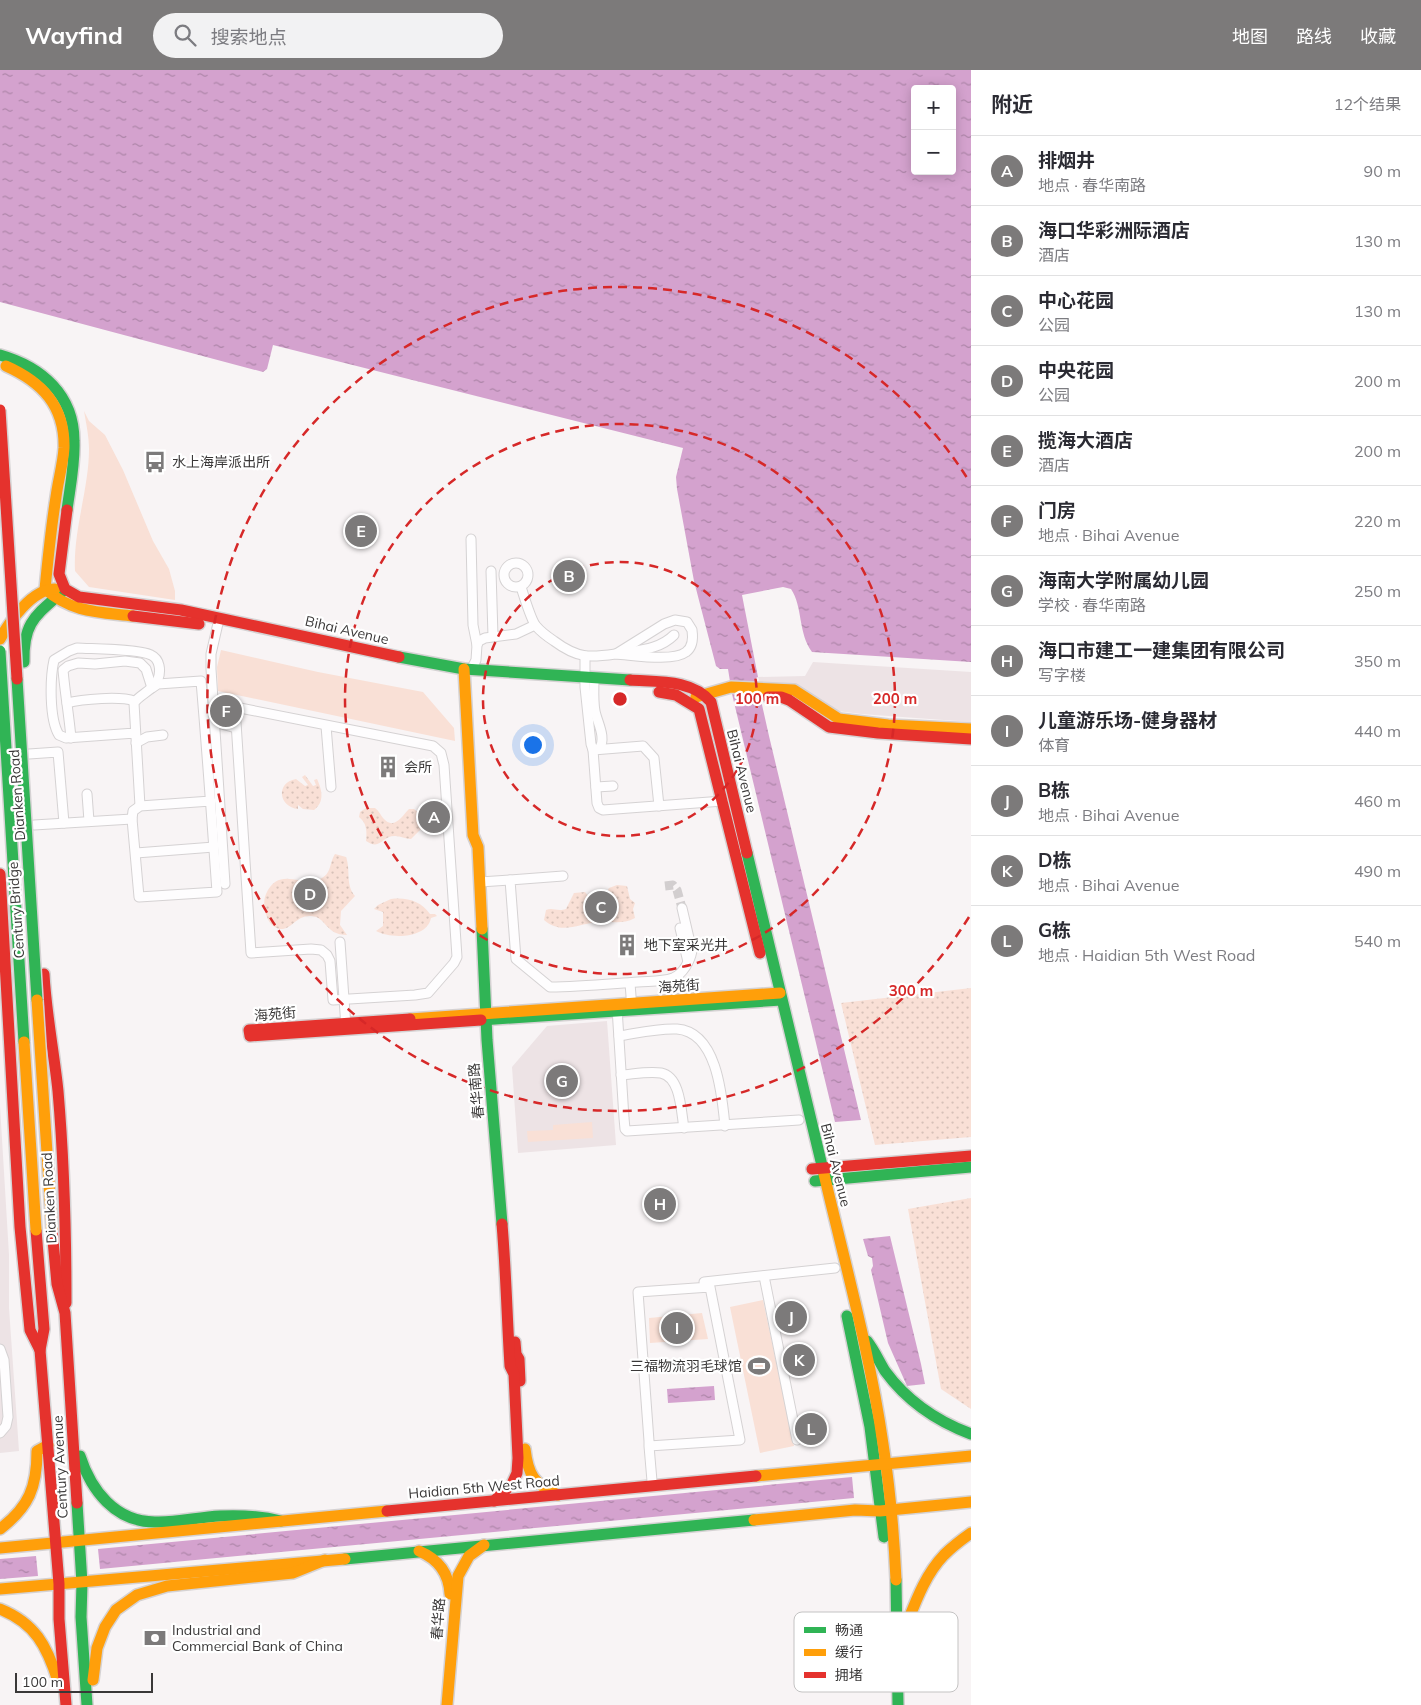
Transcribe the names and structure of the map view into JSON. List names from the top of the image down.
{
  "streets": {
    "main road": [
      "Bihai Avenue",
      "Dianken Road",
      "Century Bridge",
      "海苑街",
      "春华南路",
      "Century Avenue",
      "Haidian 5th West Road",
      "春华路"
    ]
  },
  "crossings": [
    ["Bihai Avenue", "Dianken Road"],
    ["Bihai Avenue", "海苑街"],
    ["Bihai Avenue", "春华南路"],
    ["Bihai Avenue", "Haidian 5th West Road"],
    ["Dianken Road", "Century Avenue"],
    ["Century Bridge", "Century Avenue"],
    ["海苑街", "春华南路"],
    ["春华南路", "Haidian 5th West Road"],
    ["Century Avenue", "Haidian 5th West Road"]
  ],
  "places": {
    "bus stop": ["水上海岸派出所"],
    "building": ["会所", "地下室采光井"],
    "sports": ["三福物流羽毛球馆"],
    "bank": ["Industrial and Commercial Bank of China"]
  },
  "legend": ["畅通", "缓行", "拥堵"],
  "scale_bar": "100 m",
  "page": {
    "header": "Wayfind",
    "search": "搜索地点",
    "nav": ["地图", "路线", "收藏"],
    "heading": ["附近", "12个结果"],
    "map_buttons": ["+", "−"],
    "list": [
      {
        "mark": "A",
        "name": "排烟井",
        "note": "地点 · 春华南路",
        "value": "90 m"
      },
      {
        "mark": "B",
        "name": "海口华彩洲际酒店",
        "note": "酒店",
        "value": "130 m"
      },
      {
        "mark": "C",
        "name": "中心花园",
        "note": "公园",
        "value": "130 m"
      },
      {
        "mark": "D",
        "name": "中央花园",
        "note": "公园",
        "value": "200 m"
      },
      {
        "mark": "E",
        "name": "揽海大酒店",
        "note": "酒店",
        "value": "200 m"
      },
      {
        "mark": "F",
        "name": "门房",
        "note": "地点 · Bihai Avenue",
        "value": "220 m"
      },
      {
        "mark": "G",
        "name": "海南大学附属幼儿园",
        "note": "学校 · 春华南路",
        "value": "250 m"
      },
      {
        "mark": "H",
        "name": "海口市建工一建集团有限公司",
        "note": "写字楼",
        "value": "350 m"
      },
      {
        "mark": "I",
        "name": "儿童游乐场-健身器材",
        "note": "体育",
        "value": "440 m"
      },
      {
        "mark": "J",
        "name": "B栋",
        "note": "地点 · Bihai Avenue",
        "value": "460 m"
      },
      {
        "mark": "K",
        "name": "D栋",
        "note": "地点 · Bihai Avenue",
        "value": "490 m"
      },
      {
        "mark": "L",
        "name": "G栋",
        "note": "地点 · Haidian 5th West Road",
        "value": "540 m"
      }
    ],
    "pins": [
      "E",
      "B",
      "F",
      "A",
      "D",
      "C",
      "G",
      "H",
      "J",
      "I",
      "K",
      "L"
    ],
    "scale": "100 m"
  },
  "rings": ["100 m", "200 m", "300 m"]
}
